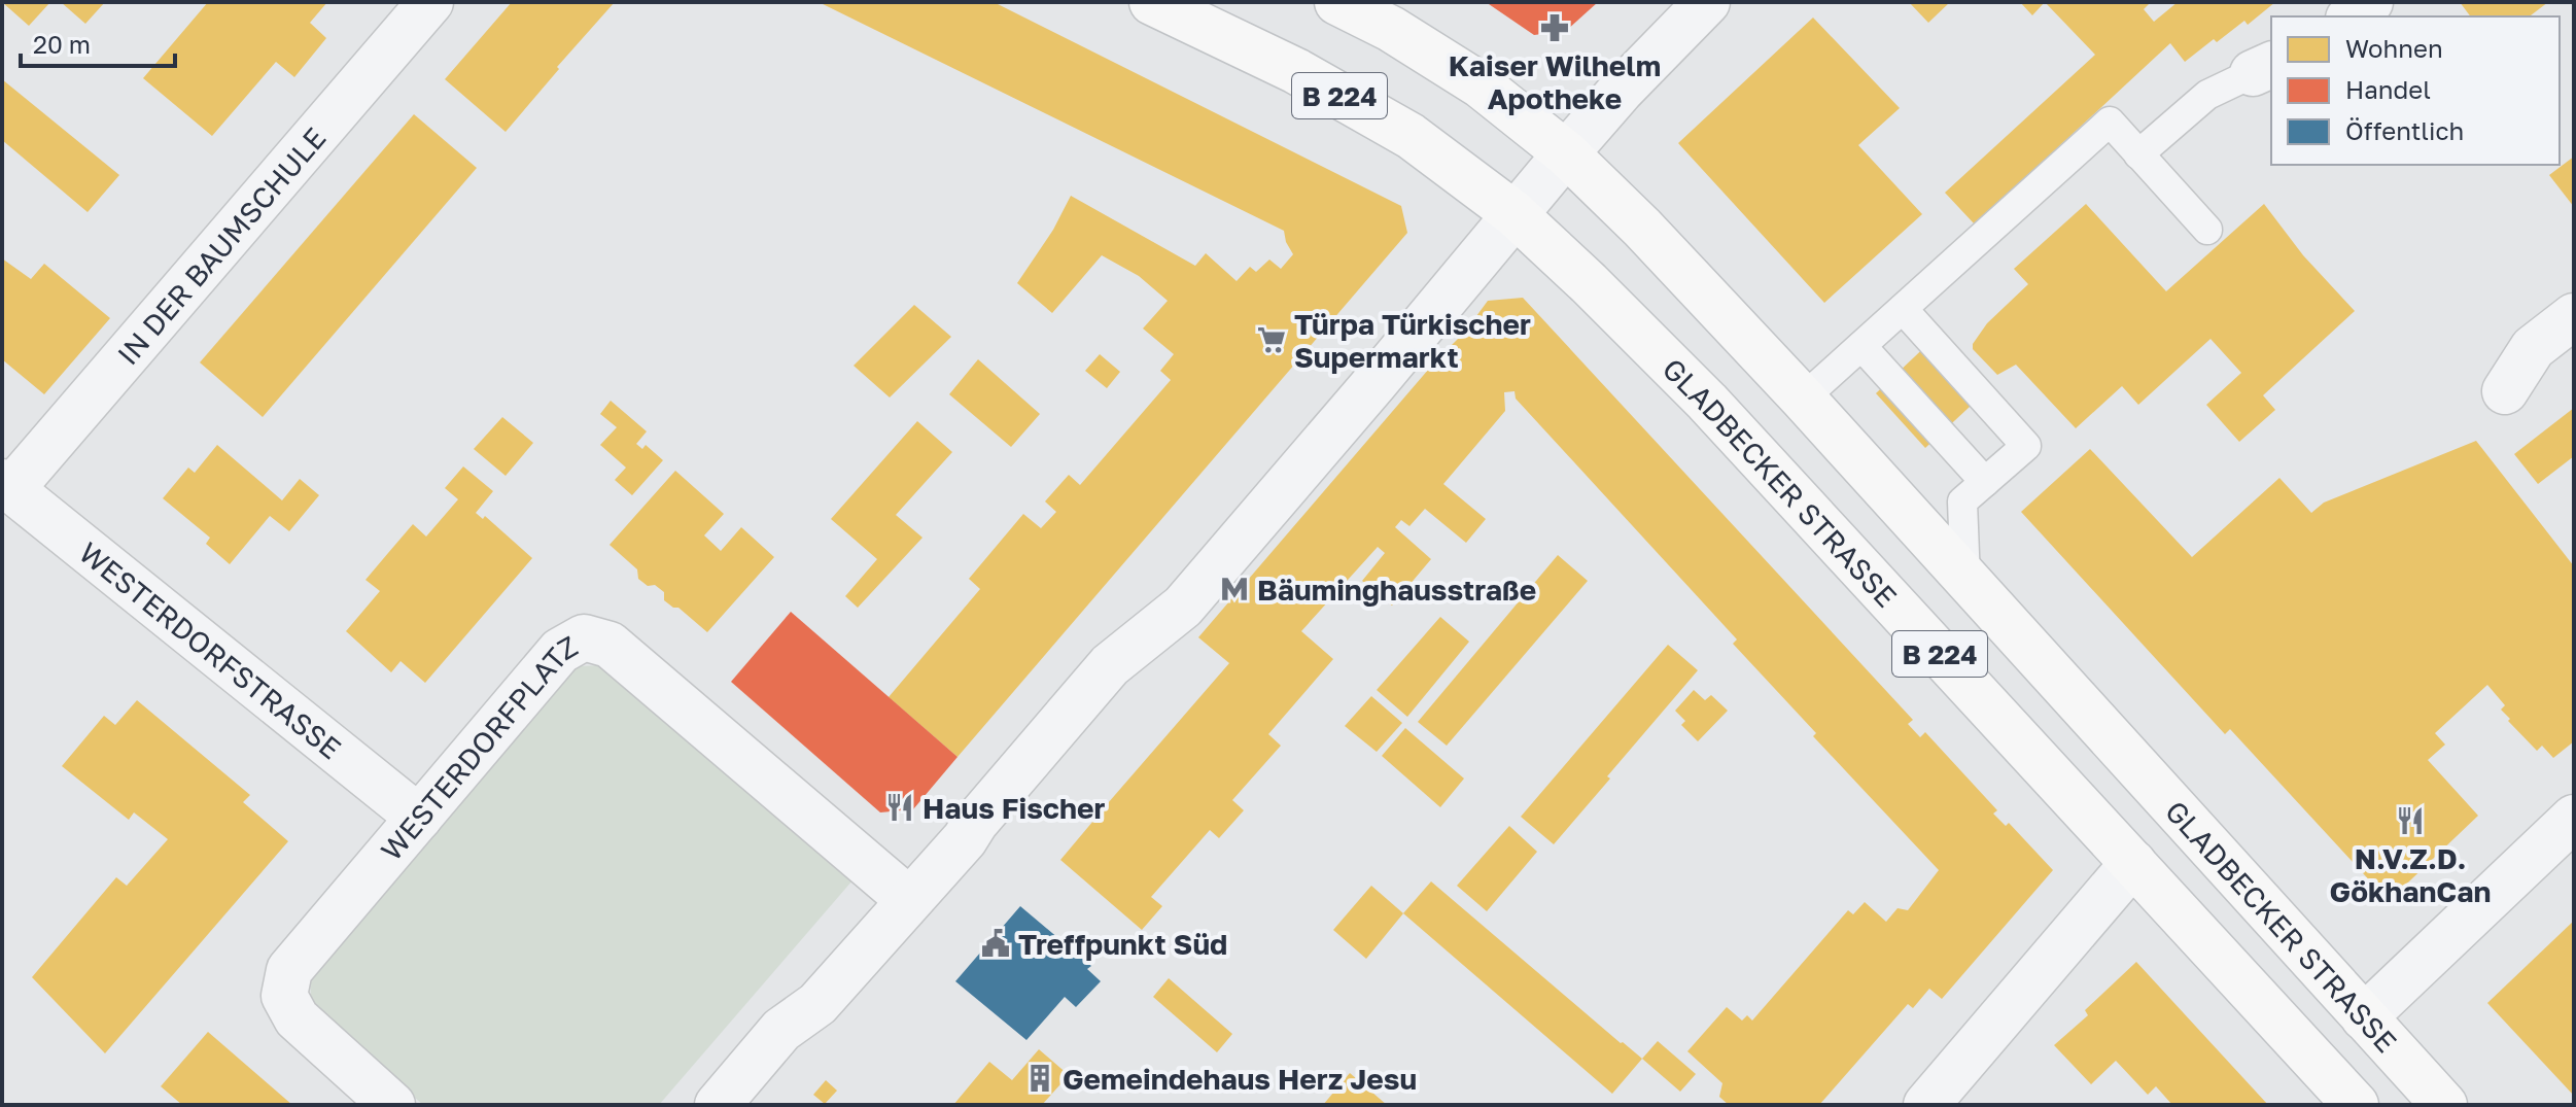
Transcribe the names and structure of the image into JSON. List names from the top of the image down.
{
  "streets": {
    "main road": ["B 224", "GLADBECKER STRASSE"],
    "street": ["IN DER BAUMSCHULE", "WESTERDORFSTRASSE", "WESTERDORFPLATZ"]
  },
  "crossings": [
    ["IN DER BAUMSCHULE", "WESTERDORFSTRASSE"],
    ["WESTERDORFSTRASSE", "WESTERDORFPLATZ"]
  ],
  "places": {
    "pharmacy": ["Kaiser Wilhelm Apotheke"],
    "supermarket": ["Türpa Türkischer Supermarkt"],
    "metro station": ["Bäuminghausstraße"],
    "restaurant": ["Haus Fischer", "N.V.Z.D. GökhanCan"],
    "public building": ["Treffpunkt Süd"],
    "building": ["Gemeindehaus Herz Jesu"]
  },
  "legend": ["Wohnen", "Handel", "Öffentlich"],
  "scale_bar": "20 m"
}
